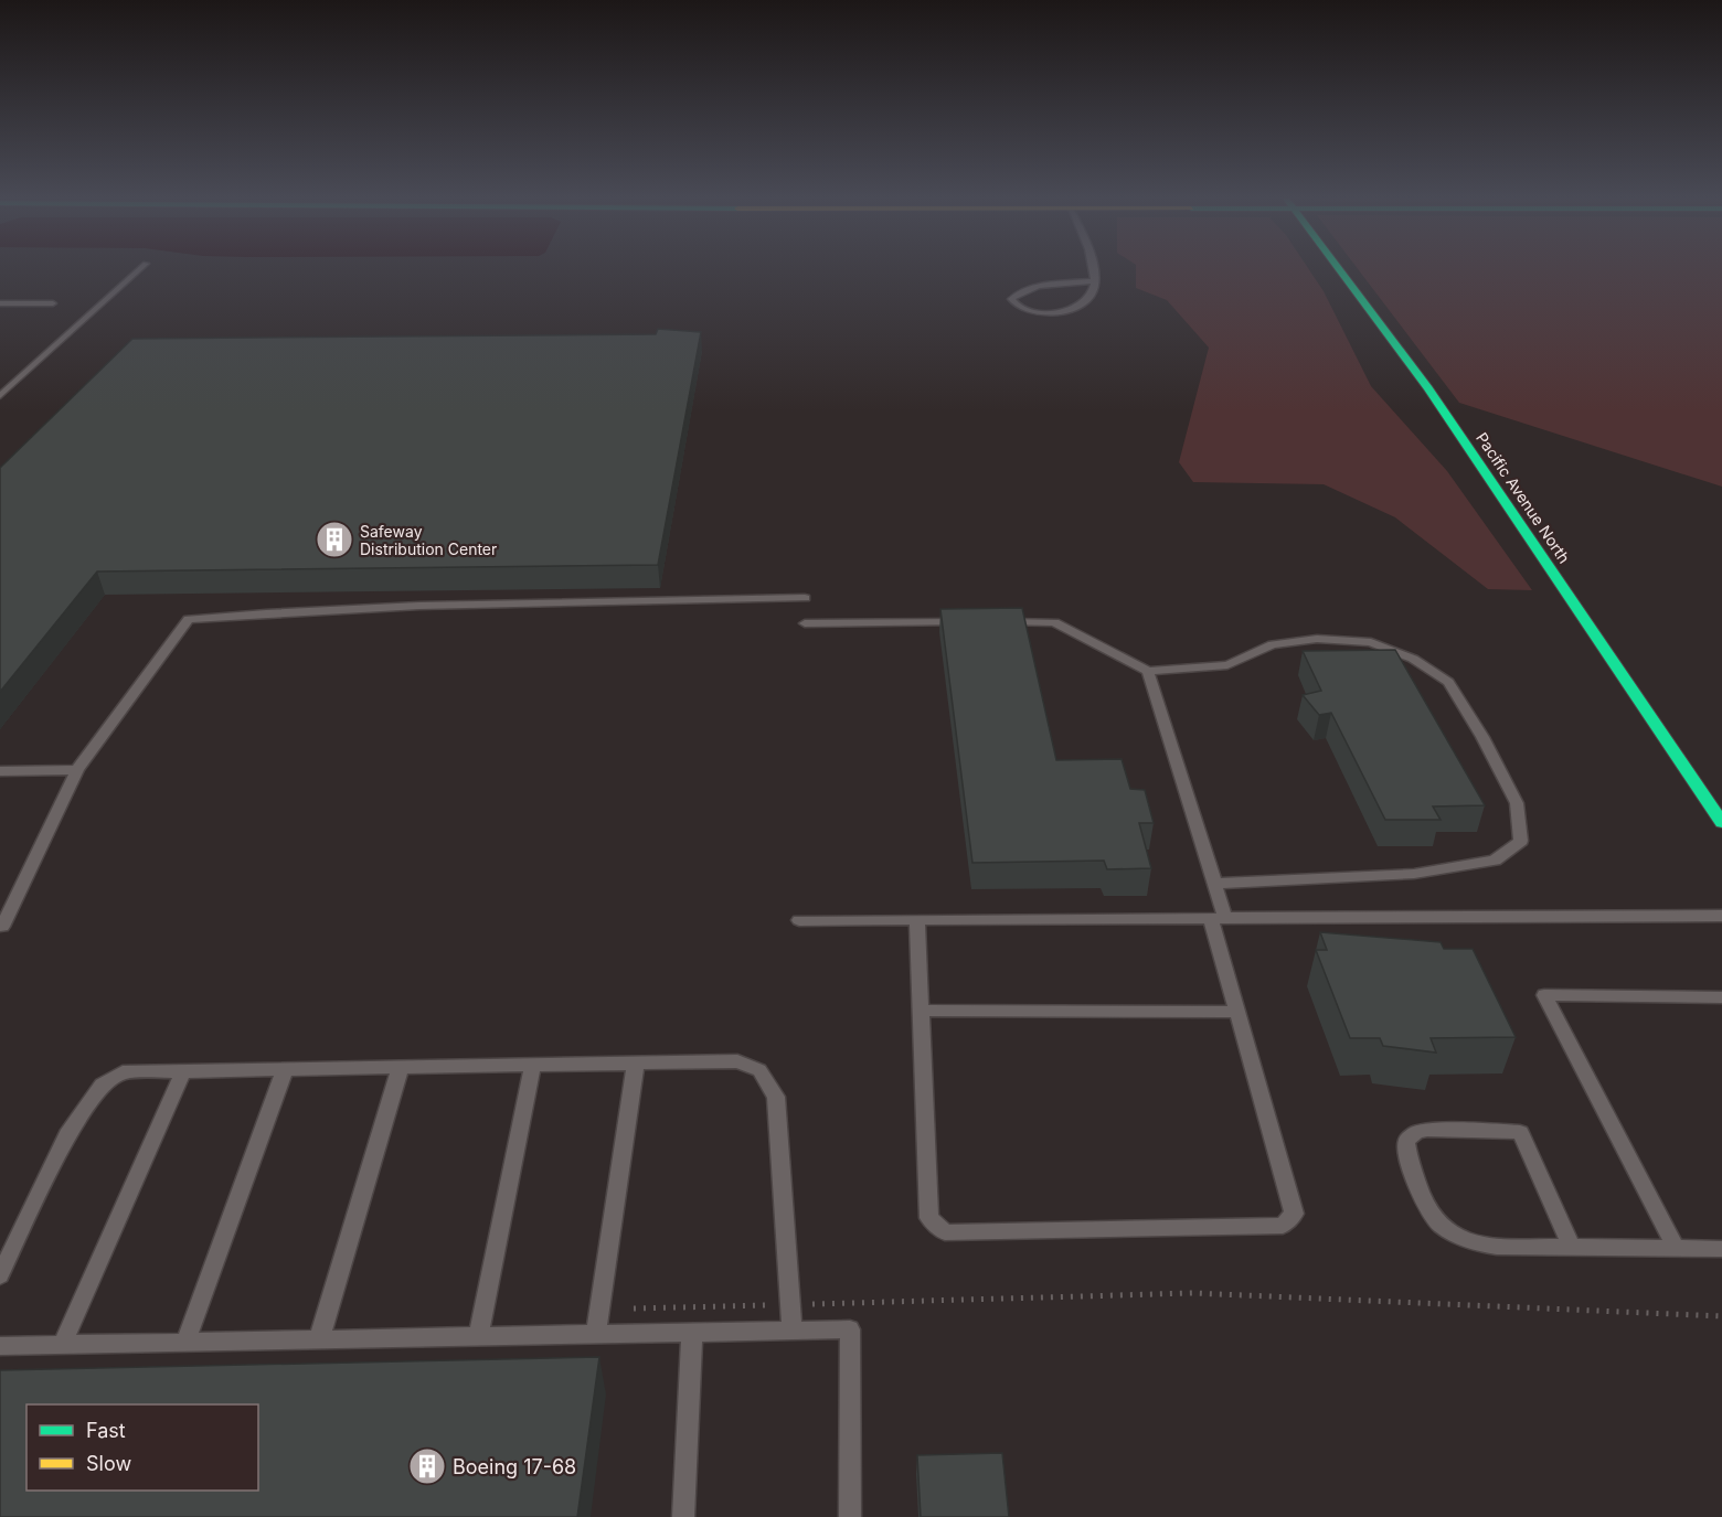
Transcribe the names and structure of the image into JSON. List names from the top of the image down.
{
  "streets": {
    "main road": ["Pacific Avenue North"]
  },
  "places": {
    "building": ["Safeway Distribution Center", "Boeing 17-68"]
  },
  "legend": ["Fast", "Slow"]
}
